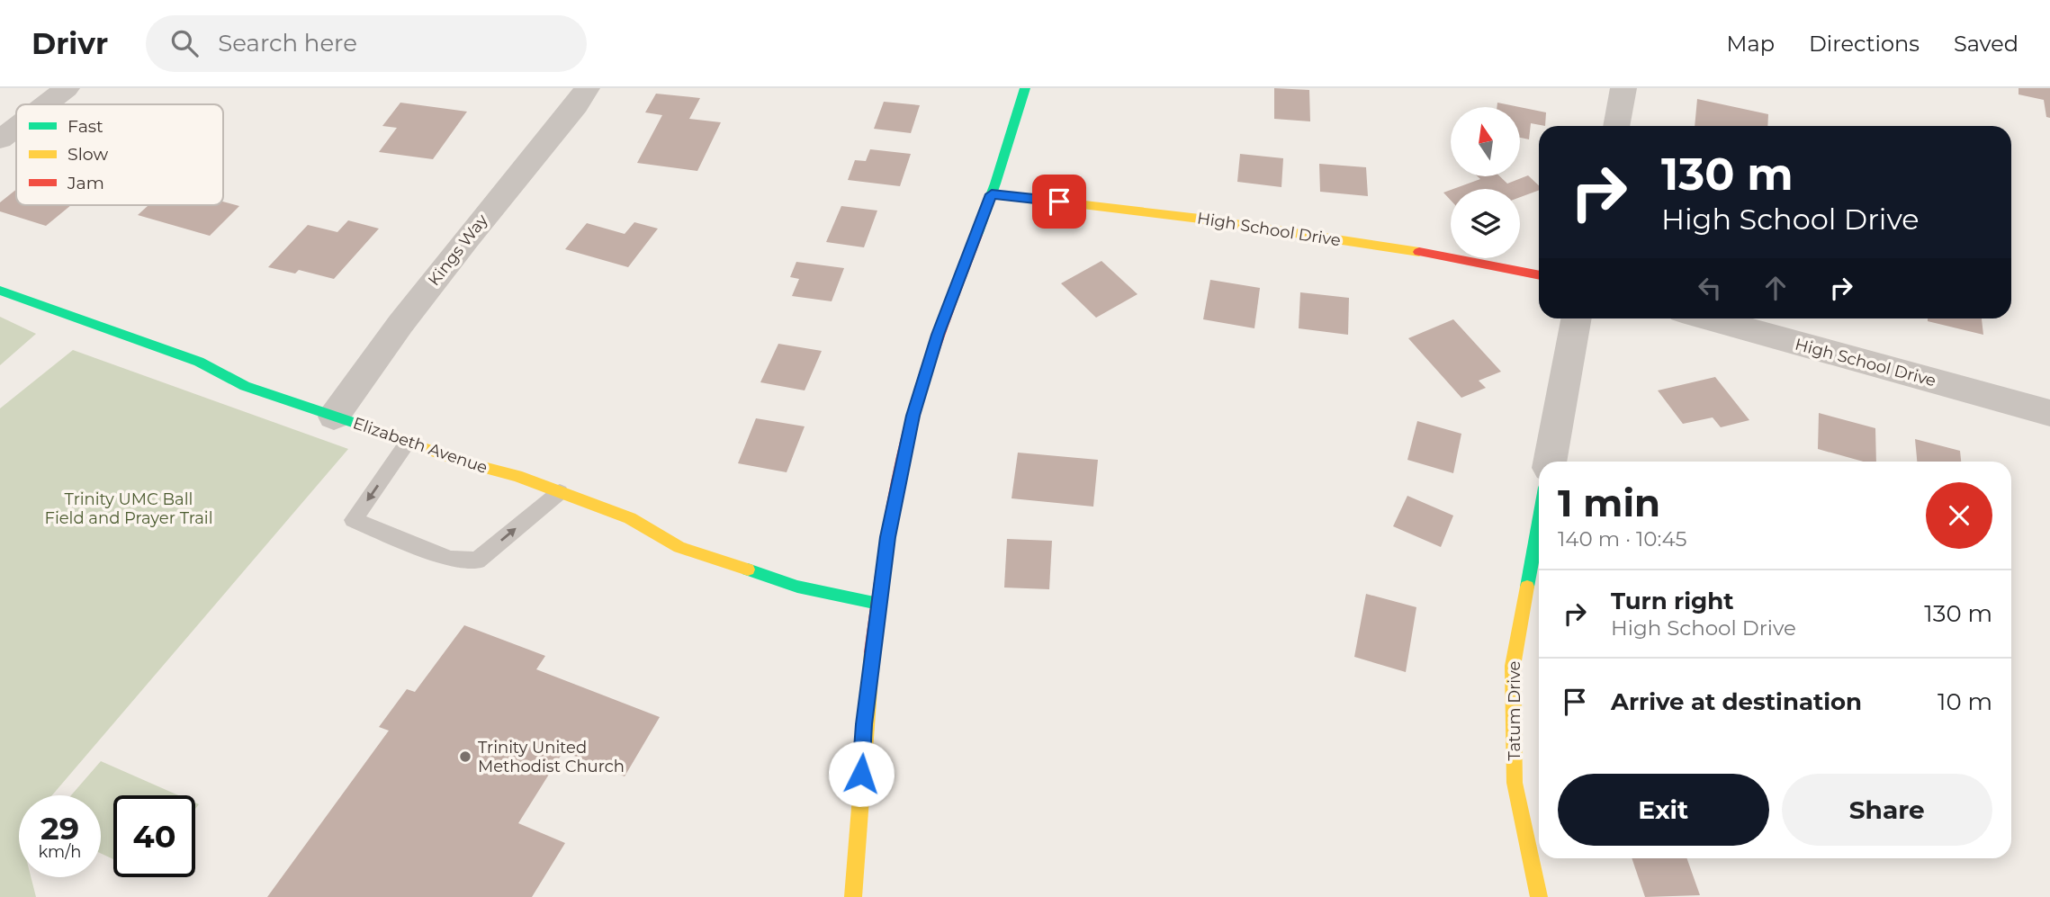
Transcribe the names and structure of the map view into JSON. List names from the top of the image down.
{
  "streets": {
    "street": [
      "High School Drive",
      "Kings Way",
      "Elizabeth Avenue",
      "Tatum Drive"
    ]
  },
  "crossings": [
    ["Kings Way", "Elizabeth Avenue"]
  ],
  "parks": ["Trinity UMC Ball Field and Prayer Trail"],
  "places": ["Trinity United Methodist Church"],
  "legend": ["Fast", "Slow", "Jam"],
  "north": "top",
  "page": {
    "header": "Drivr",
    "search": "Search here",
    "nav": ["Map", "Directions", "Saved"],
    "turn": ["130 m", "High School Drive"],
    "heading": ["1 min", "140 m · 10:45"],
    "list": [
      {
        "name": "Turn right",
        "note": "High School Drive",
        "value": "130 m"
      },
      {
        "name": "Arrive at destination",
        "value": "10 m"
      }
    ],
    "buttons": ["Exit", "Share"],
    "speed": "29 km/h",
    "limit": "40"
  }
}
